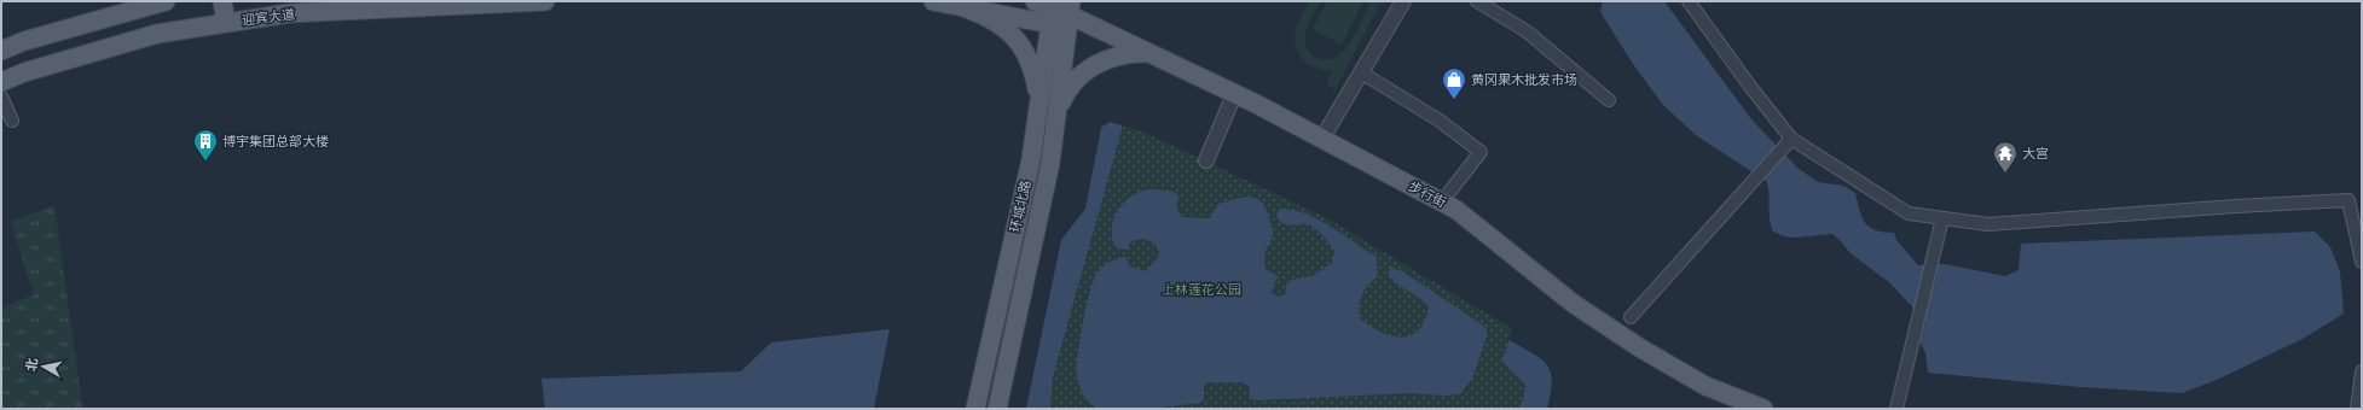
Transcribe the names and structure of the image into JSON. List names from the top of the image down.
{
  "streets": {
    "main road": ["迎宾大道", "步行街", "环城北路"]
  },
  "crossings": [
    ["步行街", "环城北路"]
  ],
  "parks": ["上林莲花公园"],
  "places": {
    "shop": ["黄冈果木批发市场"],
    "building": ["博宇集团总部大楼"],
    "temple": ["大宫"]
  },
  "north": "left"
}
